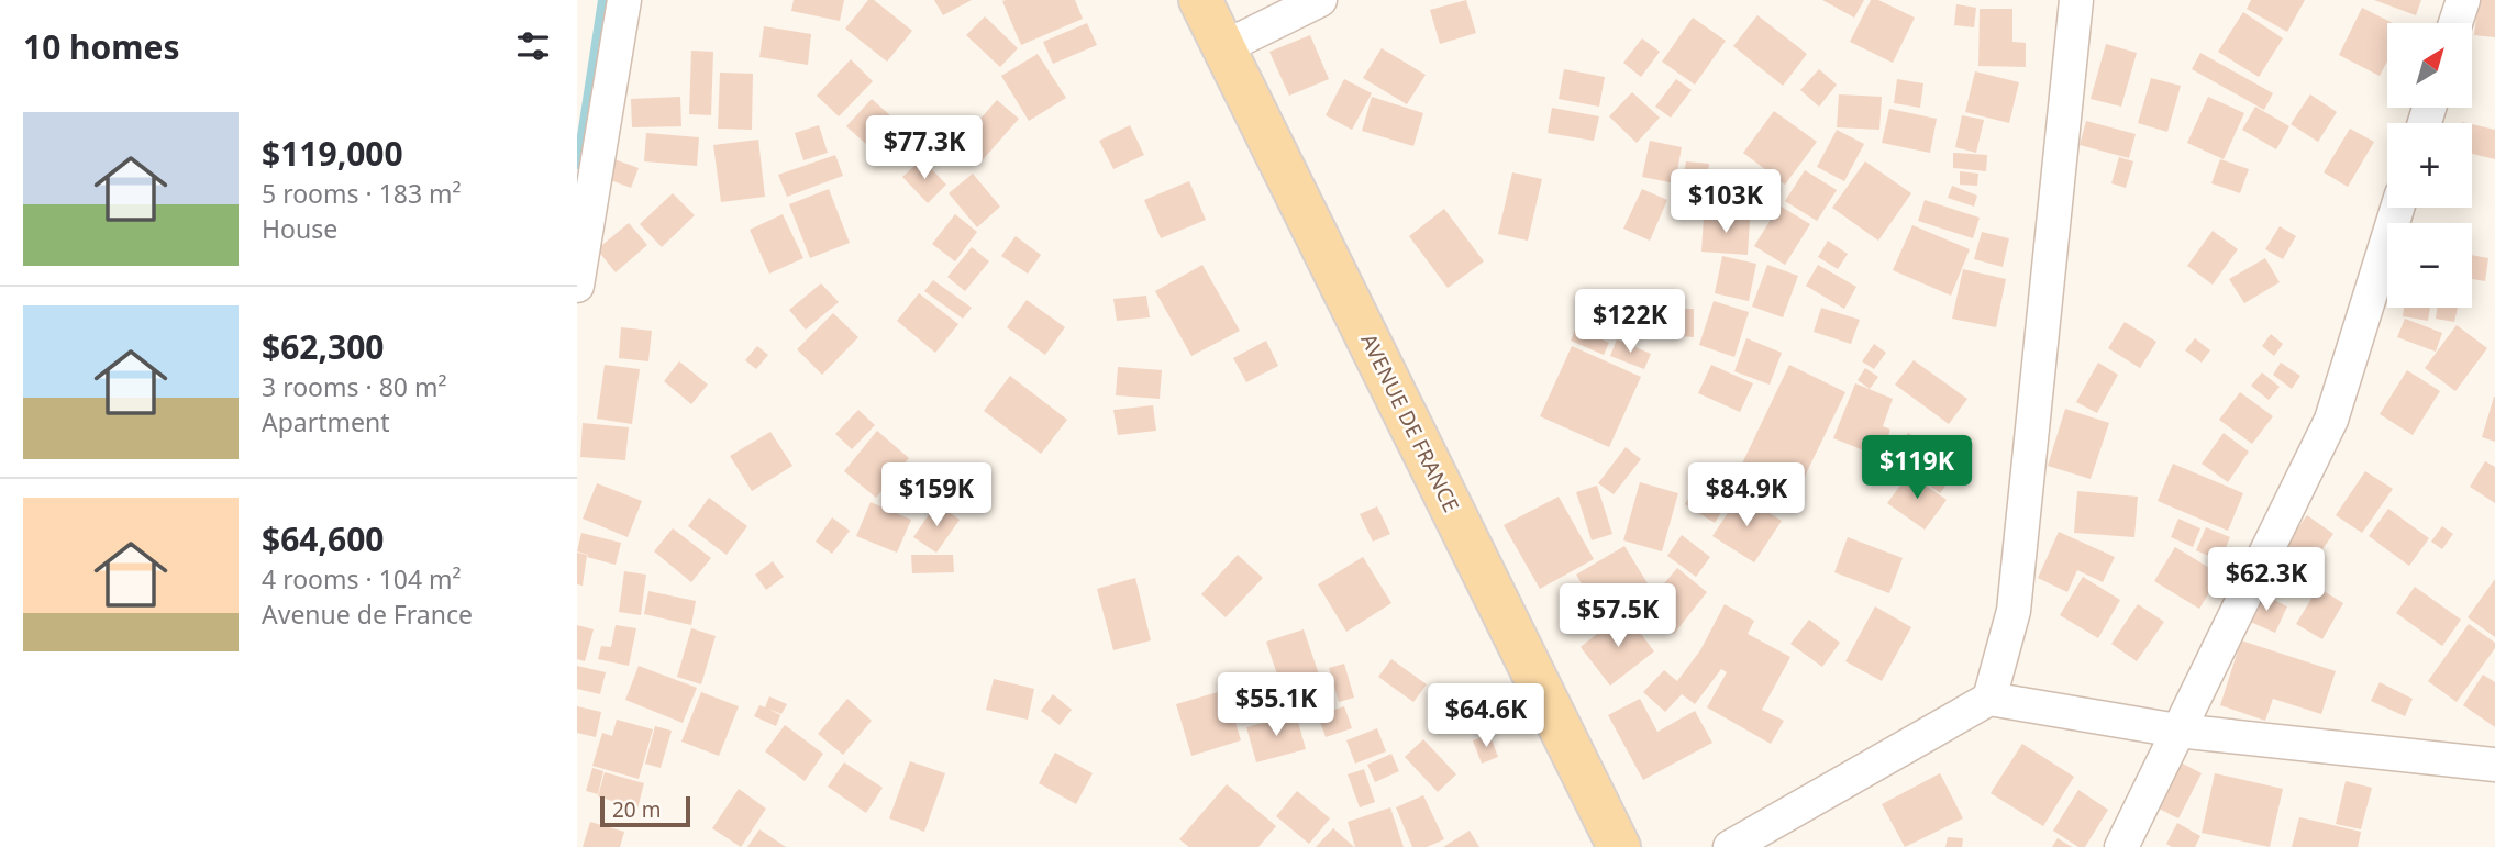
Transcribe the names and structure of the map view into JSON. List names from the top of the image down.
{
  "streets": {
    "main road": ["AVENUE DE FRANCE"]
  },
  "scale_bar": "20 m",
  "north": "top right",
  "page": {
    "heading": "10 homes",
    "map_buttons": ["+", "−"],
    "list": [
      {
        "name": "$119,000",
        "note": "5 rooms · 183 m² · House"
      },
      {
        "name": "$62,300",
        "note": "3 rooms · 80 m² · Apartment"
      },
      {
        "name": "$64,600",
        "note": "4 rooms · 104 m² · Avenue de France"
      }
    ],
    "price": [
      "$77.3K",
      "$103K",
      "$122K",
      "$119K",
      "$159K",
      "$84.9K",
      "$62.3K",
      "$57.5K",
      "$55.1K",
      "$64.6K"
    ],
    "scale": "20 m"
  }
}
